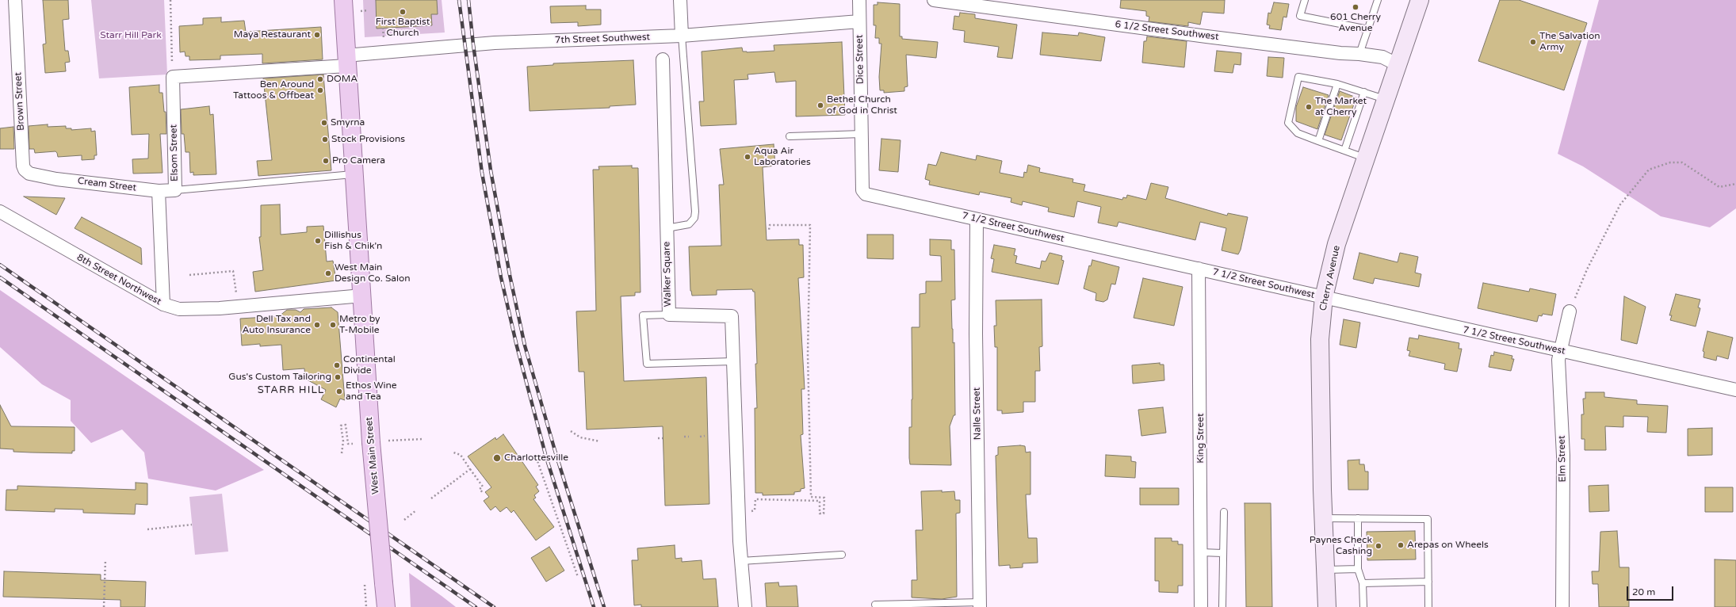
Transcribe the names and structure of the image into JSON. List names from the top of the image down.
{
  "streets": {
    "main road": ["Cherry Avenue", "West Main Street"],
    "street": [
      "6 1/2 Street Southwest",
      "7th Street Southwest",
      "Dice Street",
      "Brown Street",
      "Elsom Street",
      "Cream Street",
      "7 1/2 Street Southwest",
      "Walker Square",
      "8th Street Northwest",
      "Nalle Street",
      "King Street",
      "Elm Street"
    ]
  },
  "crossings": [
    ["6 1/2 Street Southwest", "Cherry Avenue"],
    ["7th Street Southwest", "Dice Street"],
    ["7th Street Southwest", "Elsom Street"],
    ["7th Street Southwest", "West Main Street"],
    ["Dice Street", "7 1/2 Street Southwest"],
    ["Brown Street", "Cream Street"],
    ["Elsom Street", "Cream Street"],
    ["7 1/2 Street Southwest", "Cherry Avenue"],
    ["7 1/2 Street Southwest", "Nalle Street"],
    ["7 1/2 Street Southwest", "King Street"],
    ["7 1/2 Street Southwest", "Elm Street"],
    ["8th Street Northwest", "West Main Street"]
  ],
  "districts": ["STARR HILL"],
  "parks": ["Starr Hill Park"],
  "places": [
    "601 Cherry Avenue",
    "First Baptist Church",
    "Maya Restaurant",
    "The Salvation Army",
    "DOMA",
    "Ben Around Tattoos & Offbeat",
    "Bethel Church of God in Christ",
    "The Market at Cherry",
    "Smyrna",
    "Stock Provisions",
    "Aqua Air Laboratories",
    "Pro Camera",
    "Dillishus Fish & Chik'n",
    "West Main Design Co. Salon",
    "Dell Tax and Auto Insurance",
    "Metro by T-Mobile",
    "Continental Divide",
    "Gus's Custom Tailoring",
    "Ethos Wine and Tea",
    "Charlottesville",
    "Arepas on Wheels",
    "Paynes Check Cashing"
  ],
  "scale_bar": "20 m"
}
